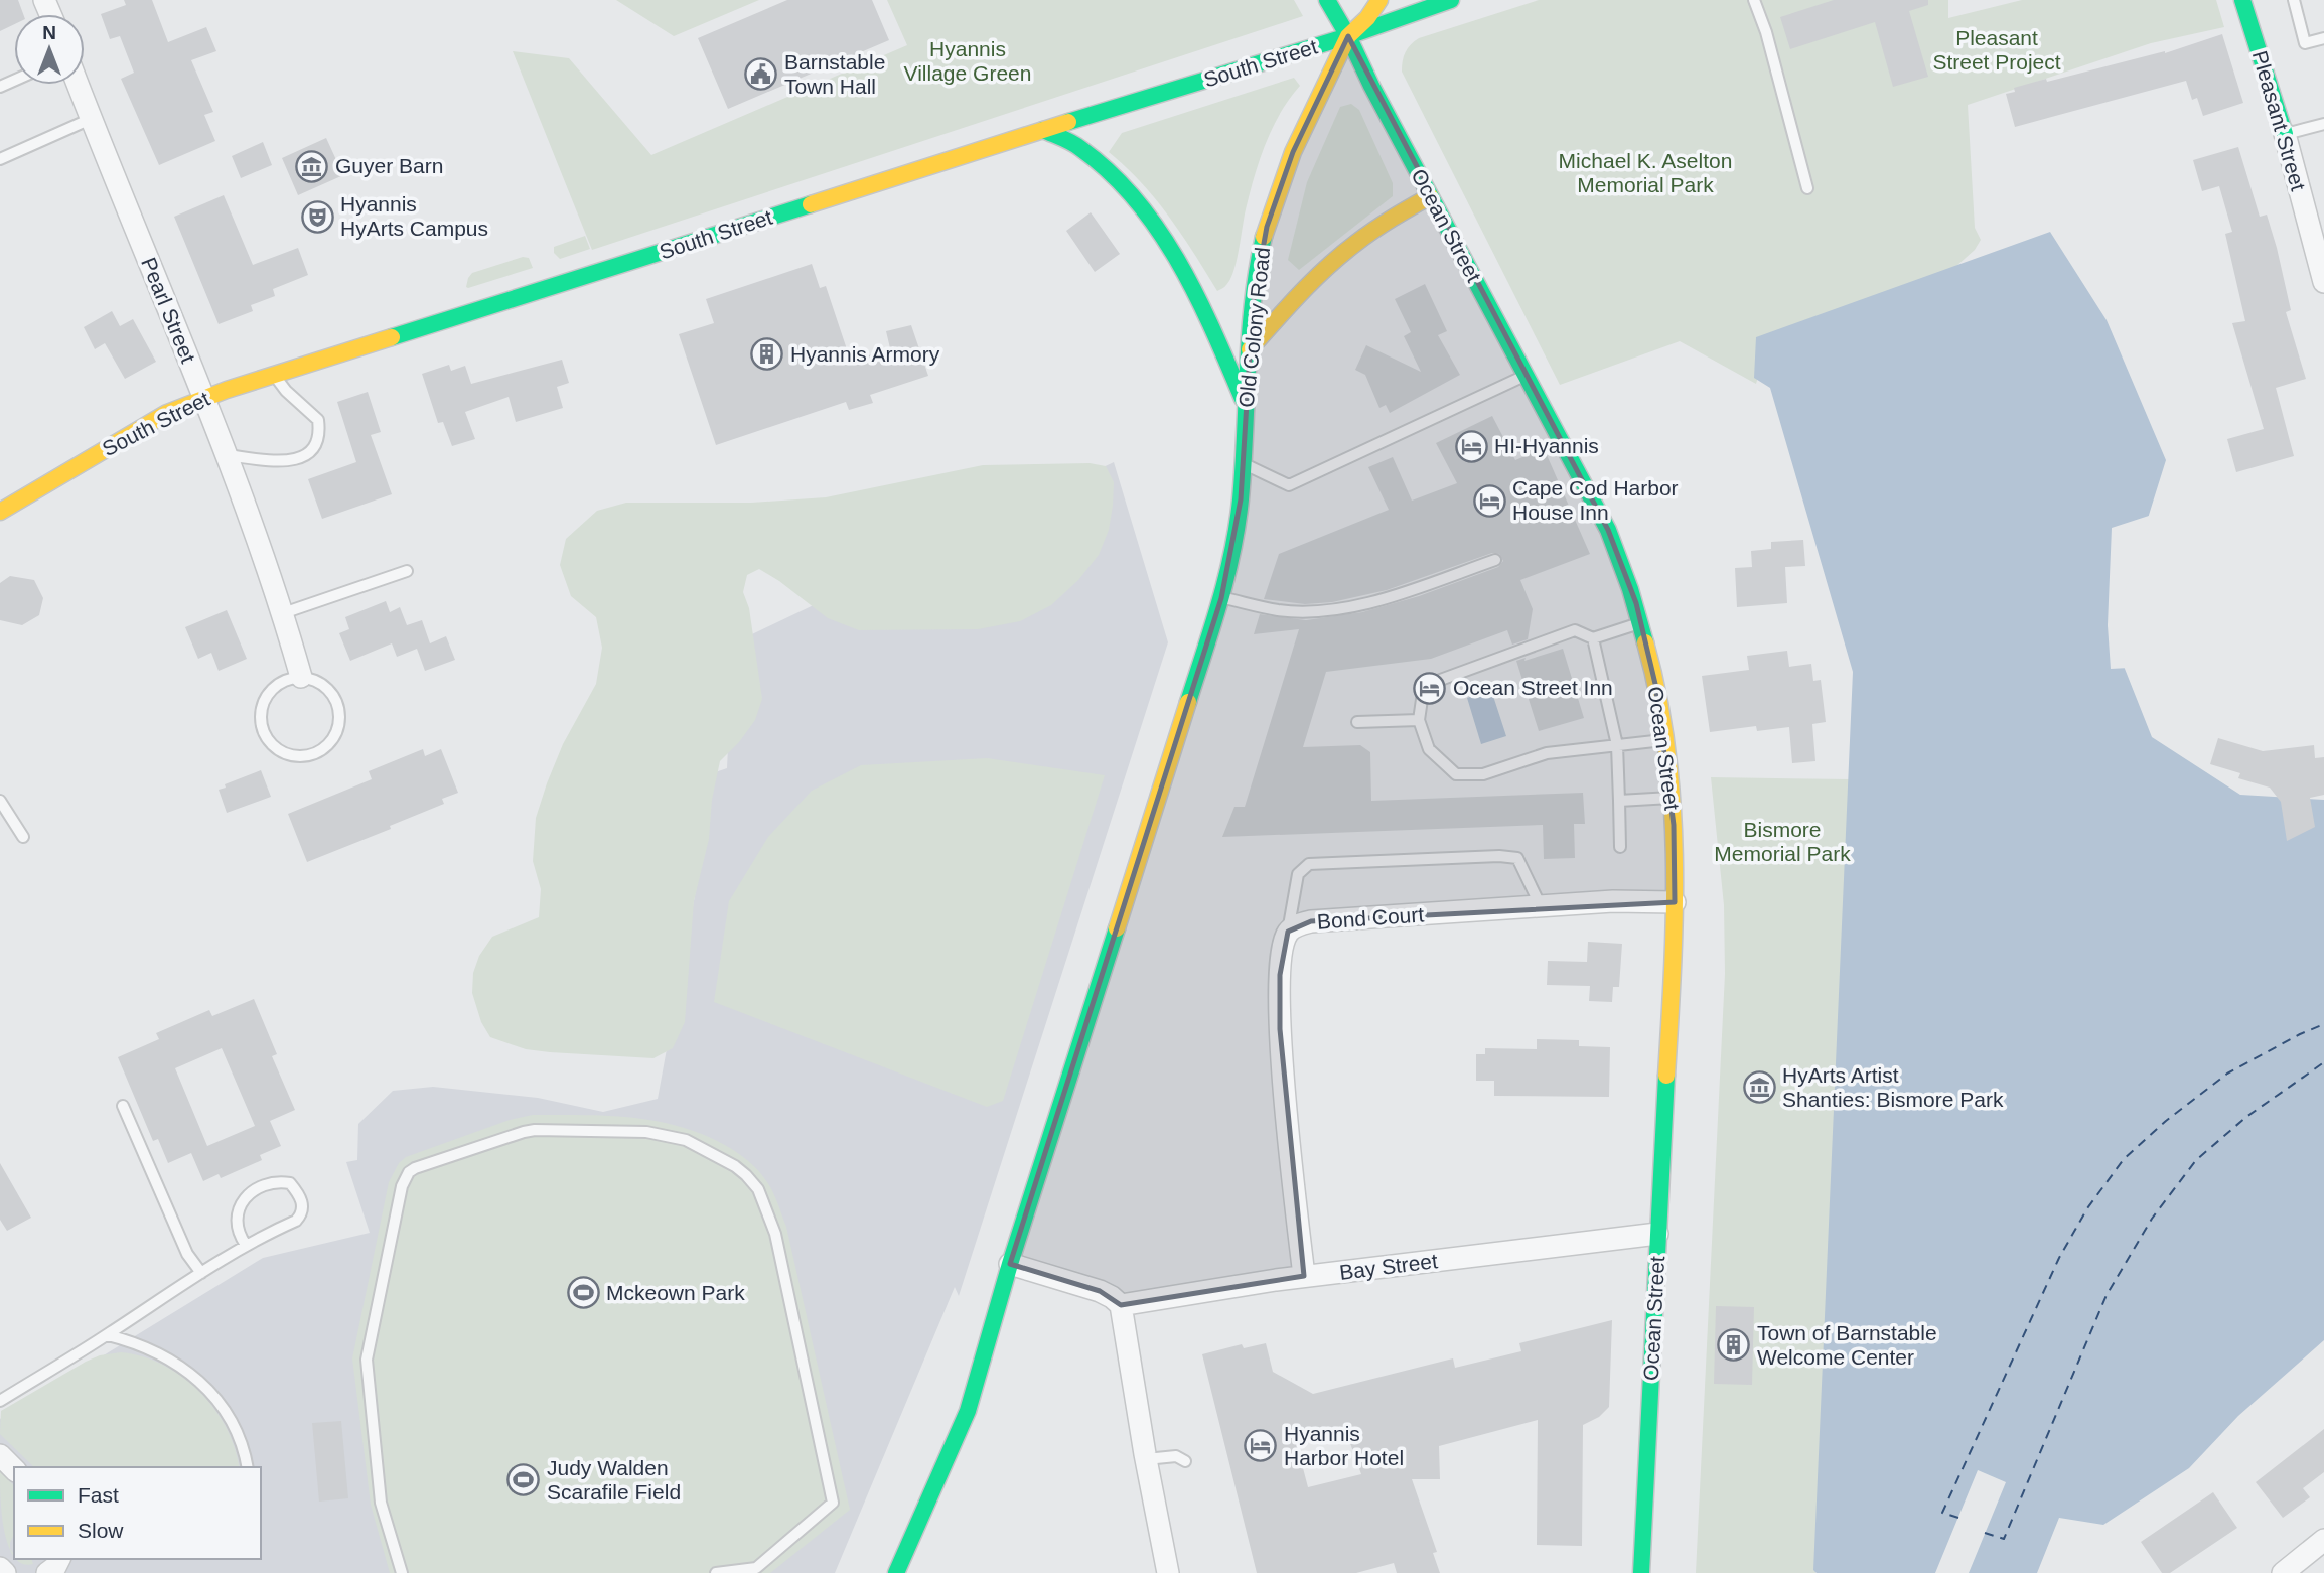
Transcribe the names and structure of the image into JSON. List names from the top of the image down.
{
  "streets": {
    "main road": [
      "South Street",
      "Pleasant Street",
      "Ocean Street",
      "Old Colony Road"
    ],
    "street": ["Pearl Street", "Bond Court", "Bay Street"]
  },
  "crossings": [
    ["South Street", "Ocean Street"],
    ["South Street", "Pearl Street"],
    ["South Street", "Old Colony Road"],
    ["Ocean Street", "Old Colony Road"],
    ["Ocean Street", "Bond Court"],
    ["Ocean Street", "Bay Street"],
    ["Bond Court", "Bay Street"]
  ],
  "parks": [
    "Pleasant Street Project",
    "Hyannis Village Green",
    "Michael K. Aselton Memorial Park",
    "Bismore Memorial Park"
  ],
  "places": {
    "public building": ["Barnstable Town Hall"],
    "museum": ["Guyer Barn", "HyArts Artist Shanties: Bismore Park"],
    "theatre": ["Hyannis HyArts Campus"],
    "building": ["Hyannis Armory", "Town of Barnstable Welcome Center"],
    "hotel": [
      "HI-Hyannis",
      "Cape Cod Harbor House Inn",
      "Ocean Street Inn",
      "Hyannis Harbor Hotel"
    ],
    "sports": ["Mckeown Park", "Judy Walden Scarafile Field"]
  },
  "legend": ["Fast", "Slow"],
  "north": "top"
}
